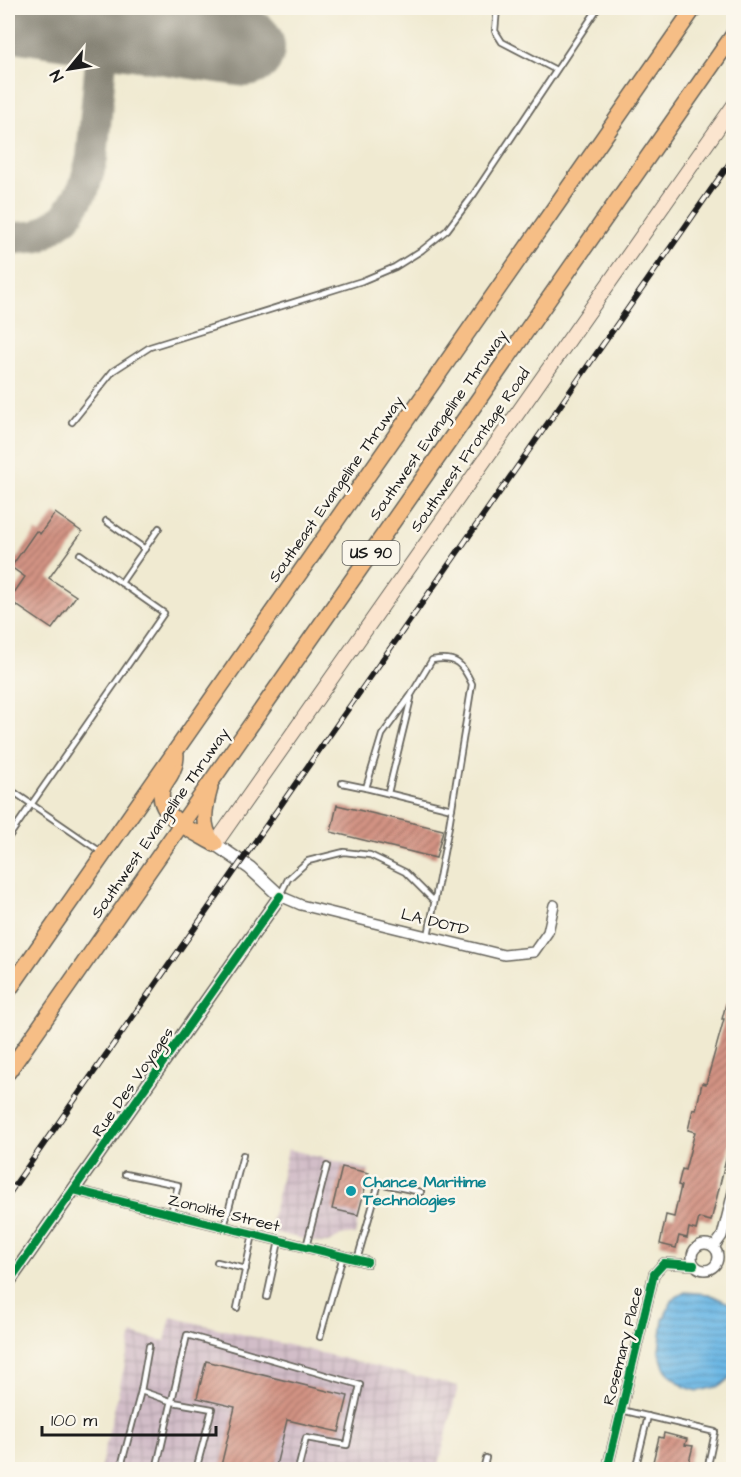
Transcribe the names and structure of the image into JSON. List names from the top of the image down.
{
  "streets": {
    "highway": ["Southwest Evangeline Thruway", "Southeast Evangeline Thruway", "US 90"],
    "main road": ["Southwest Frontage Road"],
    "street": [
      "LA DOTD",
      "Rue Des Voyages",
      "Zonolite Street",
      "Rosemary Place"
    ]
  },
  "crossings": [
    ["LA DOTD", "Rue Des Voyages"],
    ["Rue Des Voyages", "Zonolite Street"]
  ],
  "places": ["Chance Maritime Technologies"],
  "scale_bar": "100 m",
  "north": "bottom left"
}
